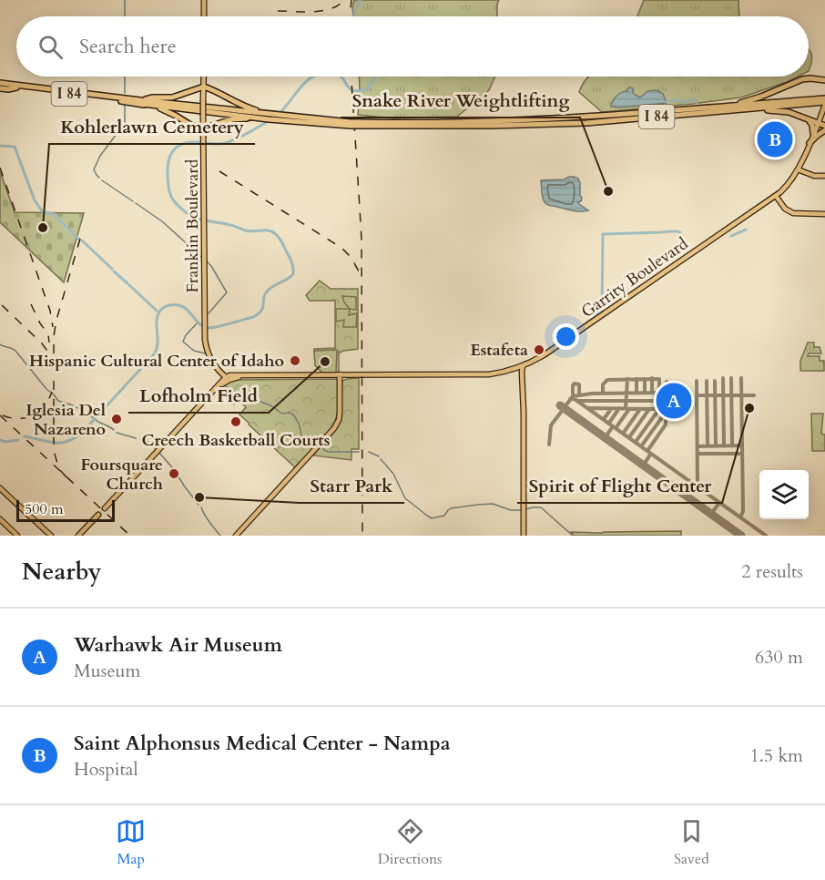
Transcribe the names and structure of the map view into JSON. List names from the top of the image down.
{
  "streets": {
    "highway": ["I 84"],
    "main road": ["Franklin Boulevard", "Garrity Boulevard"]
  },
  "crossings": [
    ["I 84", "Garrity Boulevard"],
    ["Franklin Boulevard", "Garrity Boulevard"]
  ],
  "places": [
    "Snake River Weightlifting",
    "Kohlerlawn Cemetery",
    "Estafeta",
    "Hispanic Cultural Center of Idaho",
    "Lofholm Field",
    "Spirit of Flight Center",
    "Iglesia Del Nazareno",
    "Creech Basketball Courts",
    "Foursquare Church",
    "Starr Park"
  ],
  "scale_bar": "500 m",
  "page": {
    "search": "Search here",
    "pins": ["B", "A"],
    "scale": "500 m",
    "heading": ["Nearby", "2 results"],
    "list": [
      {
        "mark": "A",
        "name": "Warhawk Air Museum",
        "note": "Museum",
        "value": "630 m"
      },
      {
        "mark": "B",
        "name": "Saint Alphonsus Medical Center - Nampa",
        "note": "Hospital",
        "value": "1.5 km"
      }
    ],
    "nav": ["Map", "Directions", "Saved"]
  }
}
